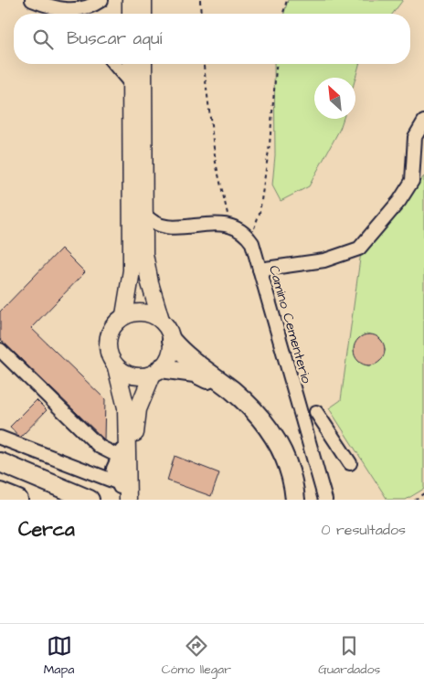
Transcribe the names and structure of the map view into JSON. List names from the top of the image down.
{
  "streets": {
    "street": ["Camino Cementerio"]
  },
  "north": "top left",
  "page": {
    "search": "Buscar aquí",
    "heading": ["Cerca", "0 resultados"],
    "nav": ["Mapa", "Cómo llegar", "Guardados"]
  }
}
